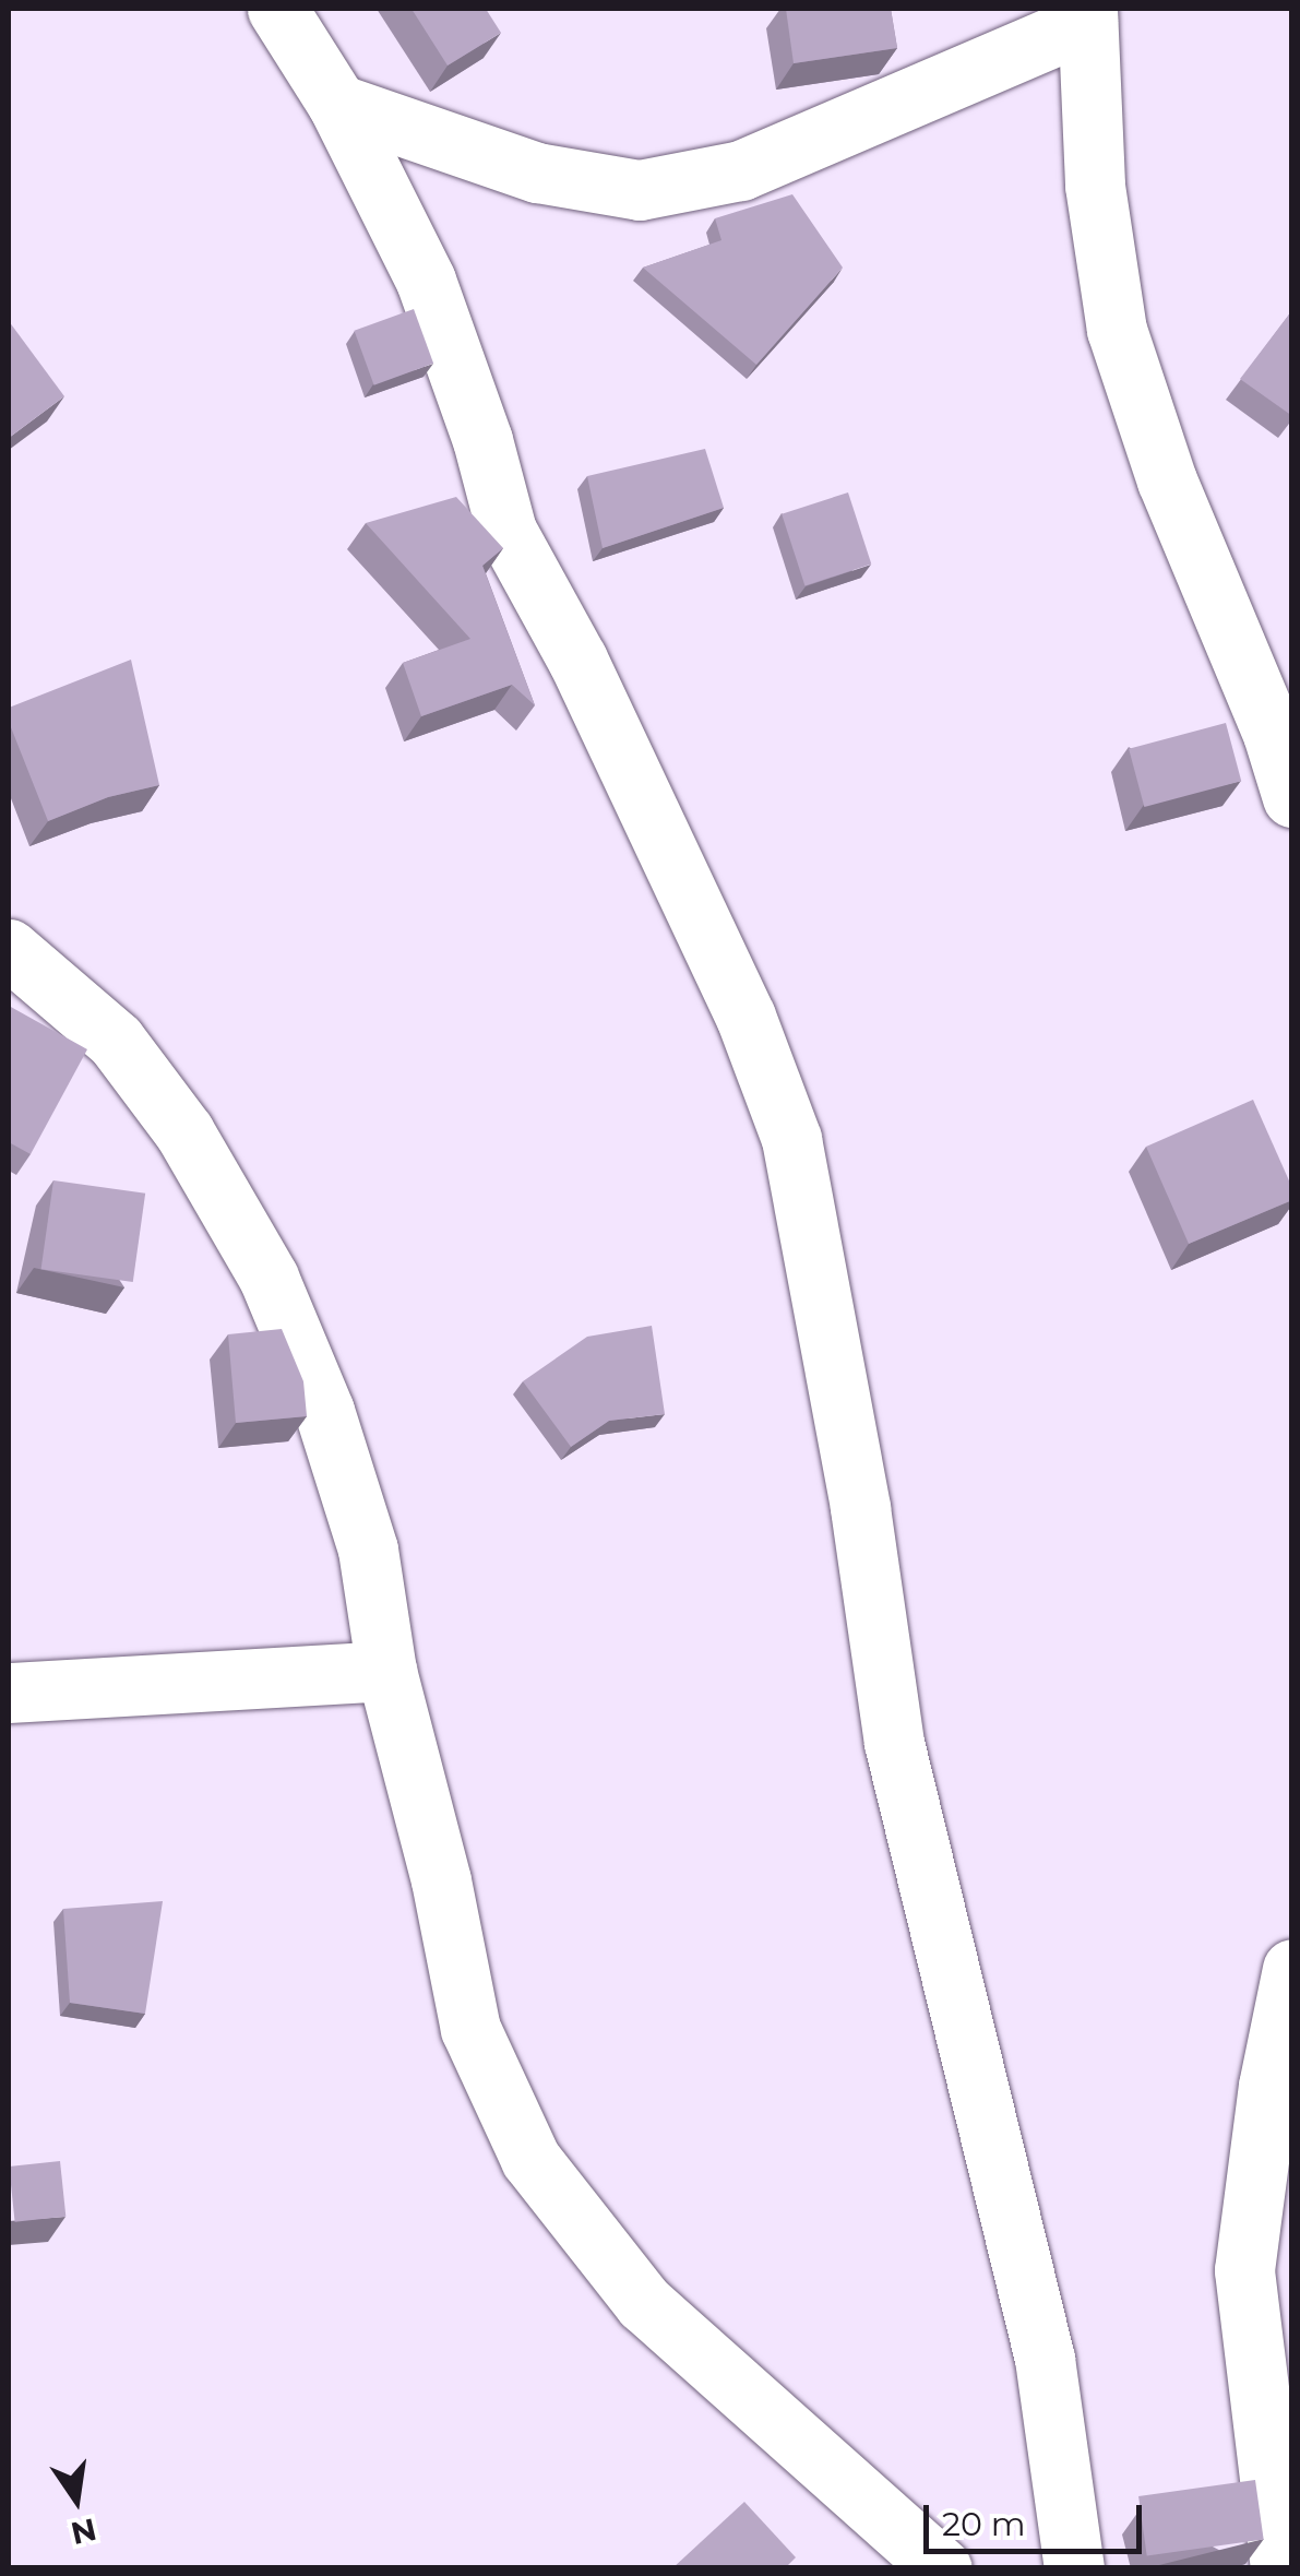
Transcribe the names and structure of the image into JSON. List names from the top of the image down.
{
  "scale_bar": "20 m",
  "north": "bottom"
}
